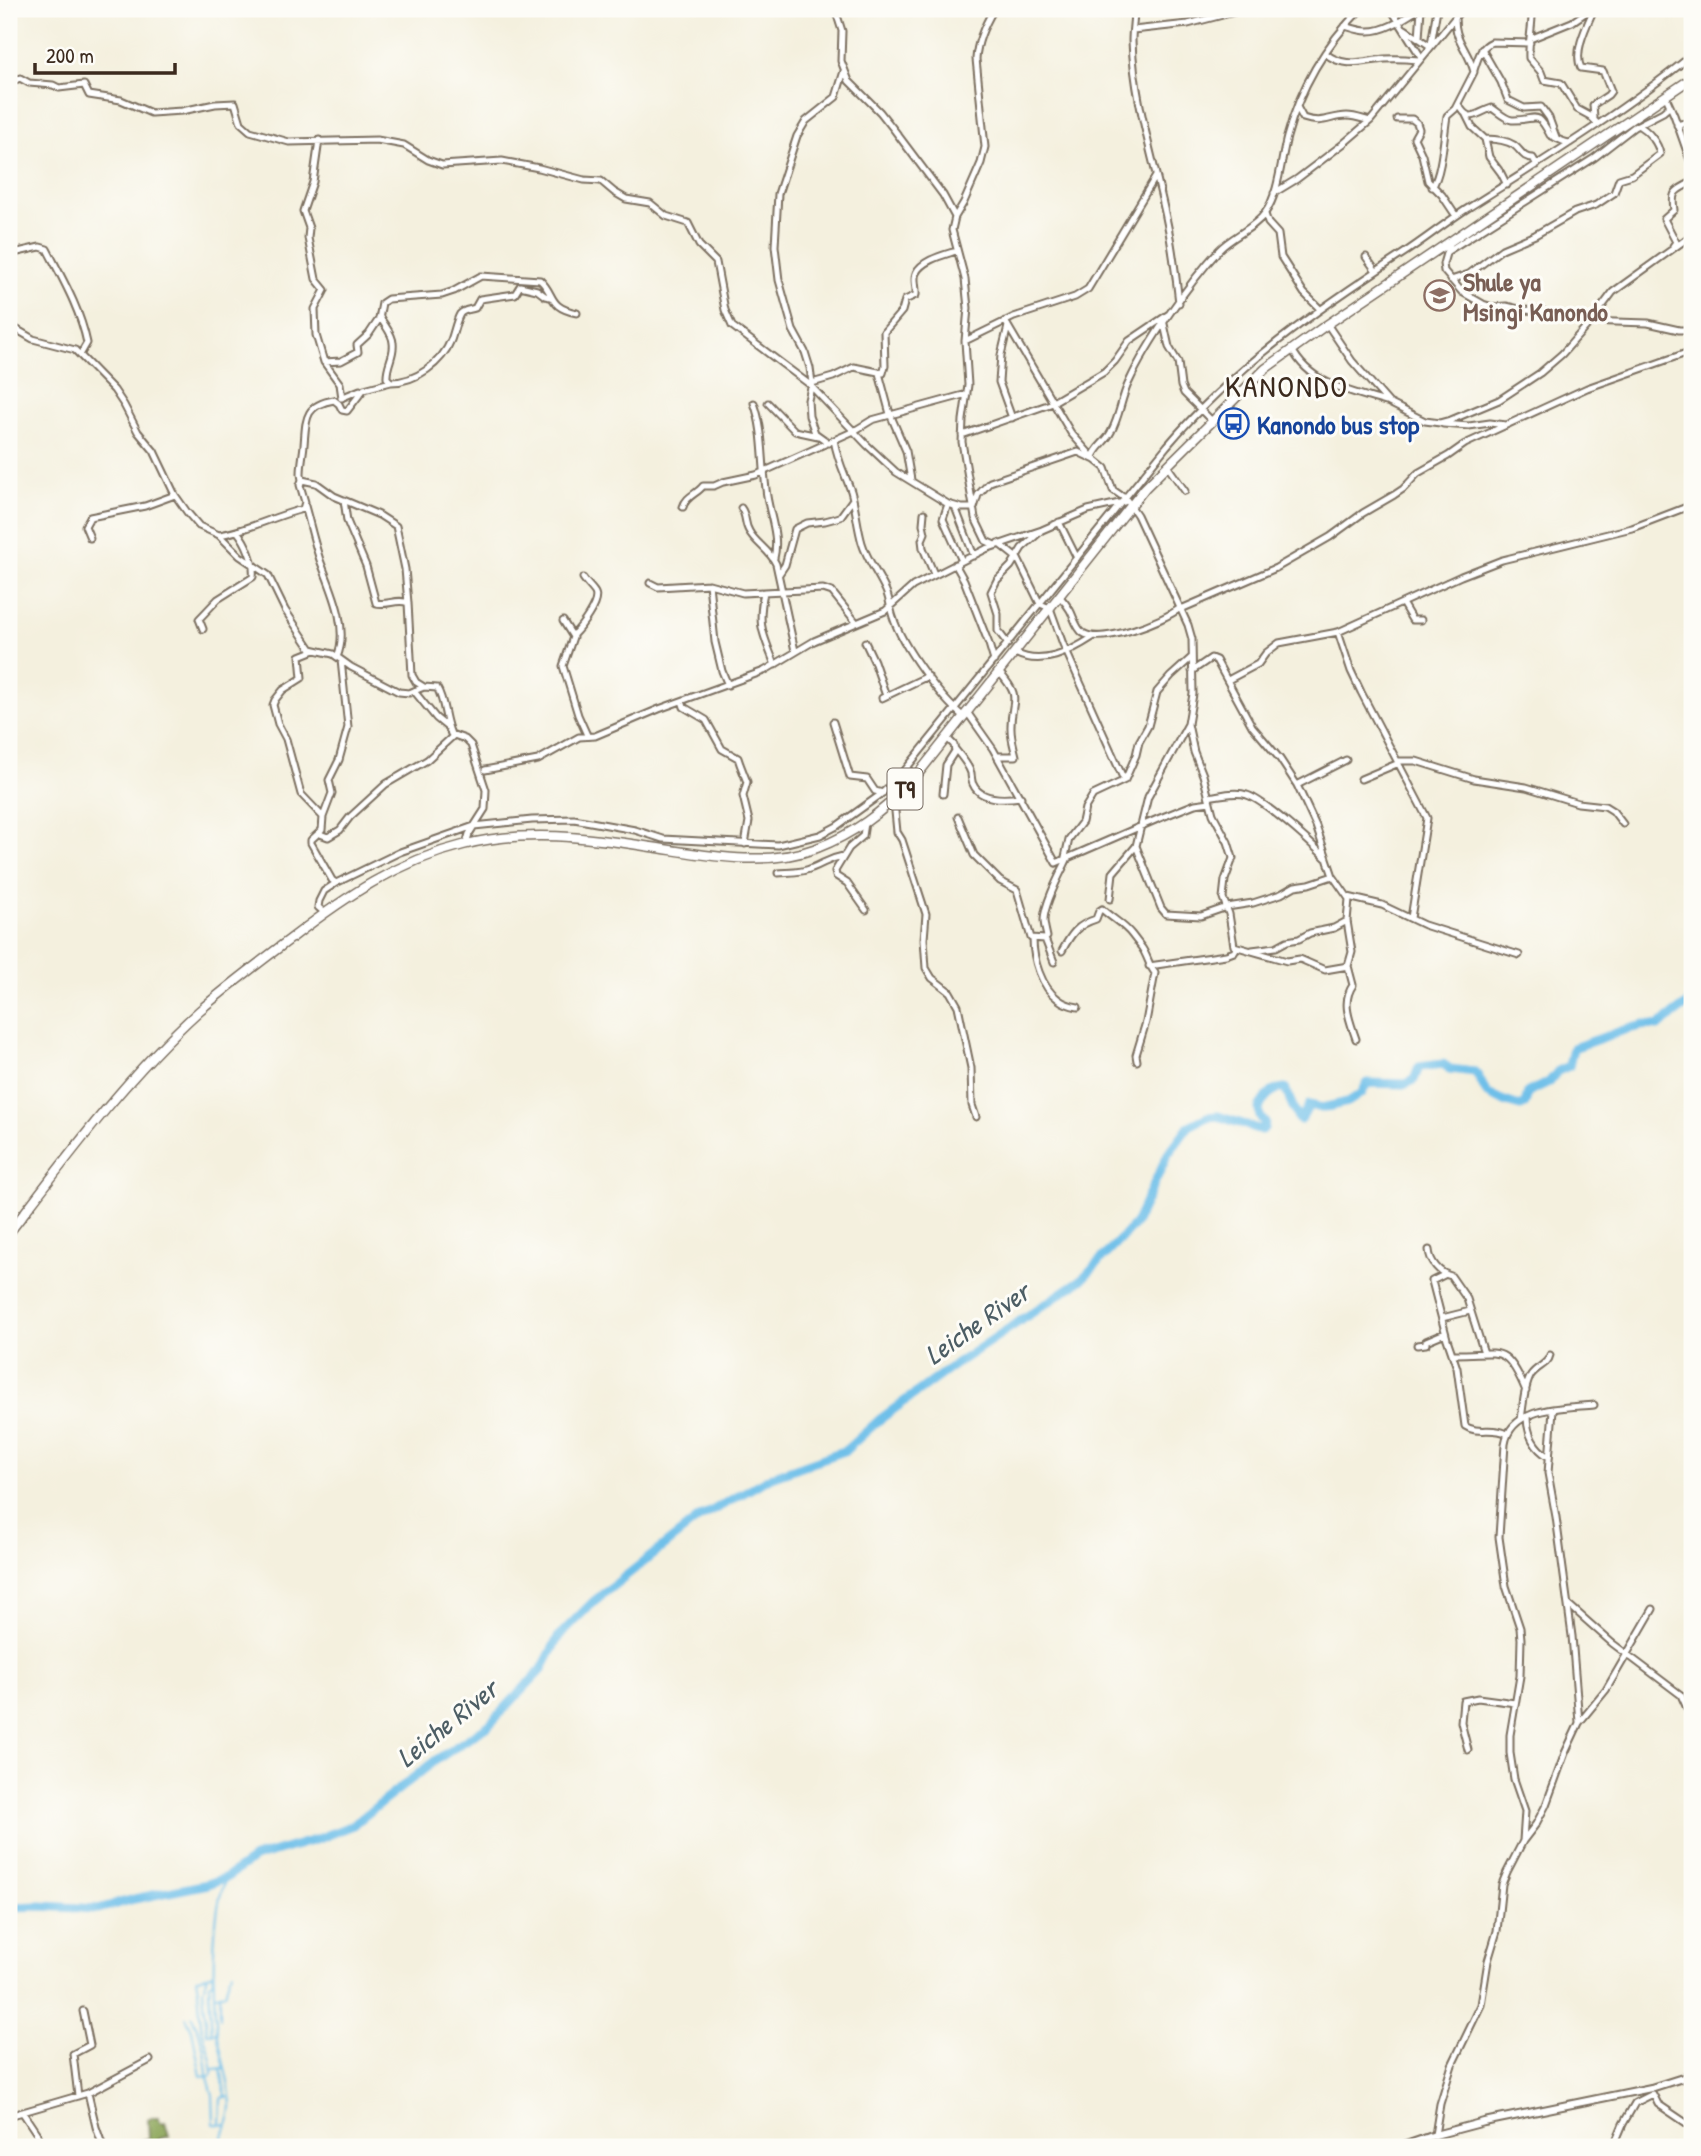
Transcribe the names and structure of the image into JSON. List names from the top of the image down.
{
  "streets": {
    "highway": ["T9"]
  },
  "districts": ["KANONDO"],
  "water": ["Leiche River"],
  "places": {
    "school or university": ["Shule ya Msingi Kanondo"],
    "bus stop": ["Kanondo bus stop"]
  },
  "scale_bar": "200 m"
}
